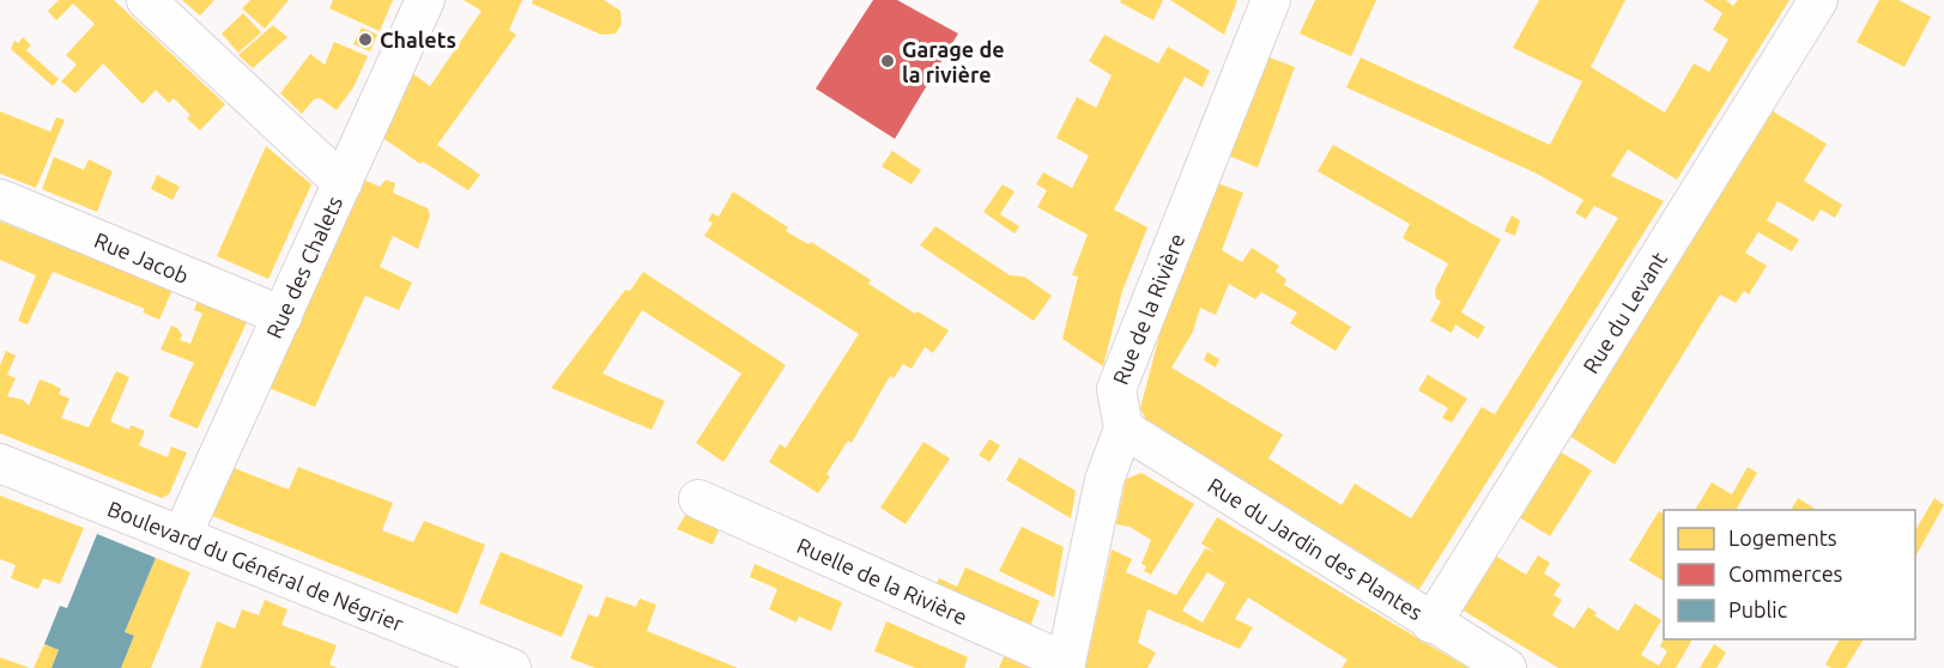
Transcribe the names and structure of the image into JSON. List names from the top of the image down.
{
  "streets": {
    "street": [
      "Rue Jacob",
      "Rue des Chalets",
      "Rue de la Rivière",
      "Rue du Levant",
      "Rue du Jardin des Plantes",
      "Boulevard du Général de Négrier",
      "Ruelle de la Rivière"
    ]
  },
  "crossings": [
    ["Rue Jacob", "Rue des Chalets"],
    ["Rue des Chalets", "Boulevard du Général de Négrier"],
    ["Rue de la Rivière", "Rue du Jardin des Plantes"],
    ["Rue du Levant", "Rue du Jardin des Plantes"]
  ],
  "places": ["Chalets", "Garage de la rivière"],
  "legend": ["Logements", "Commerces", "Public"]
}
